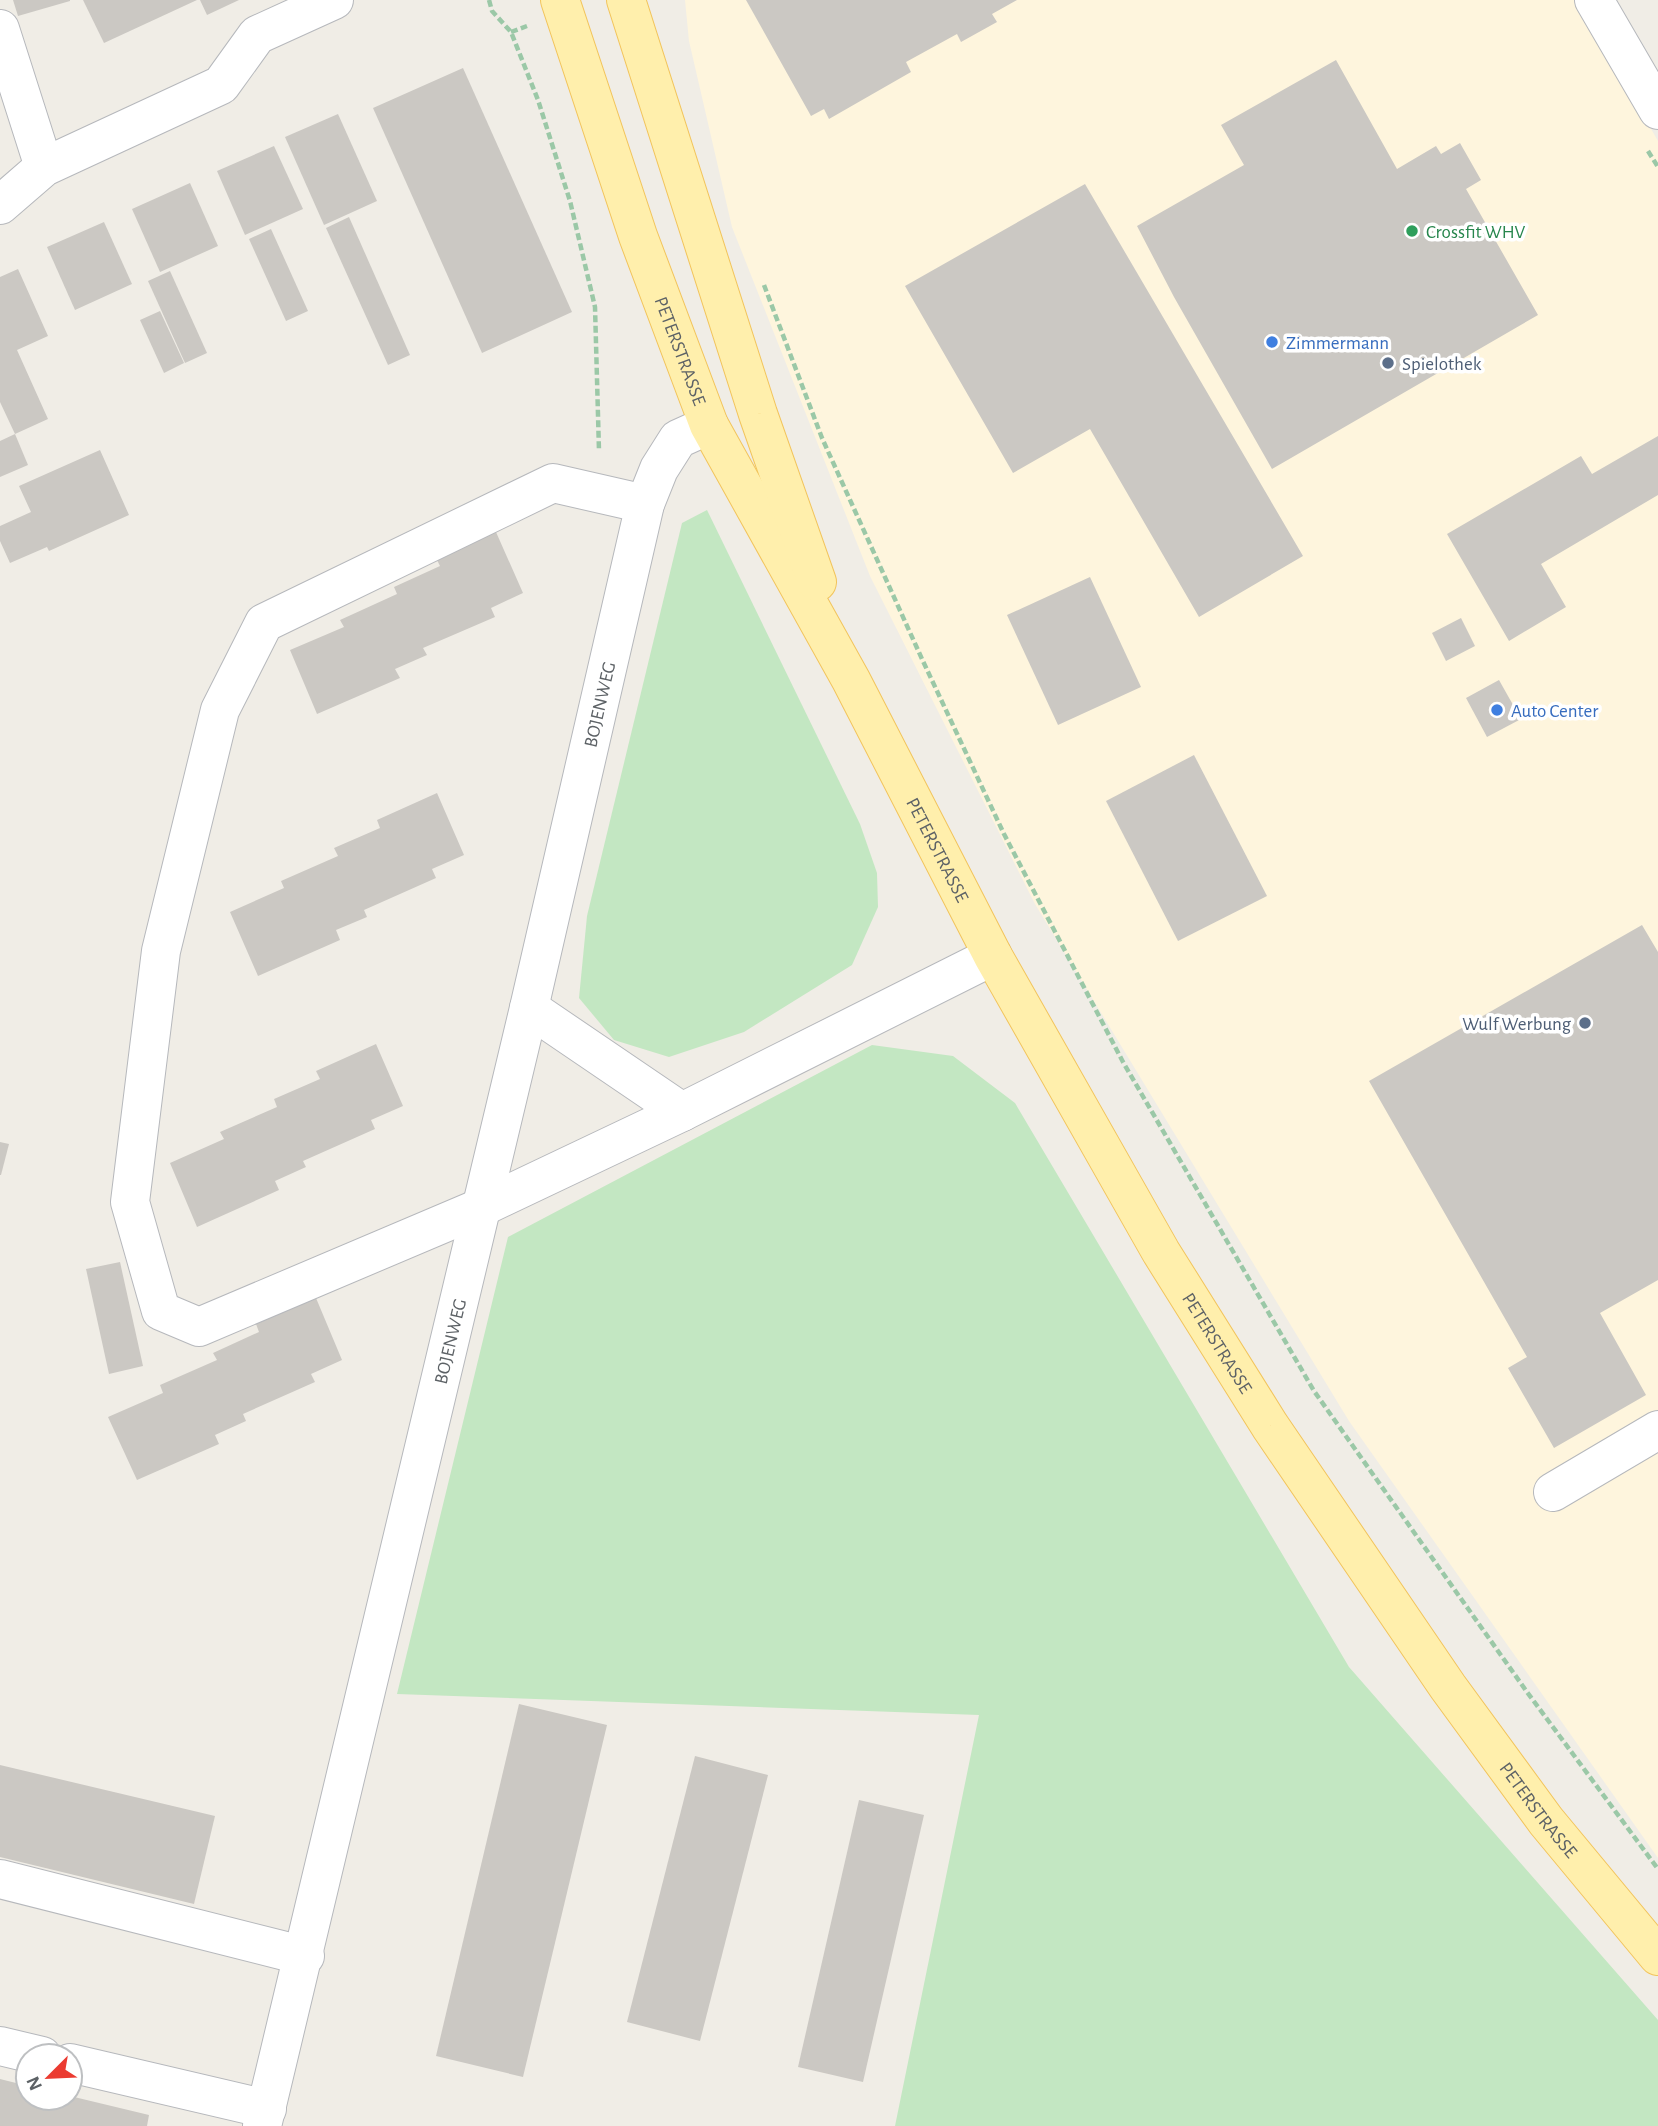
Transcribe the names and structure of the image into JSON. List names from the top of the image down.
{
  "streets": {
    "main road": ["PETERSTRASSE"],
    "street": ["BOJENWEG"]
  },
  "crossings": [
    ["PETERSTRASSE", "BOJENWEG"]
  ],
  "places": [
    "Crossfit WHV",
    "Zimmermann",
    "Spielothek",
    "Auto Center",
    "Wulf Werbung"
  ],
  "north": "bottom left"
}
